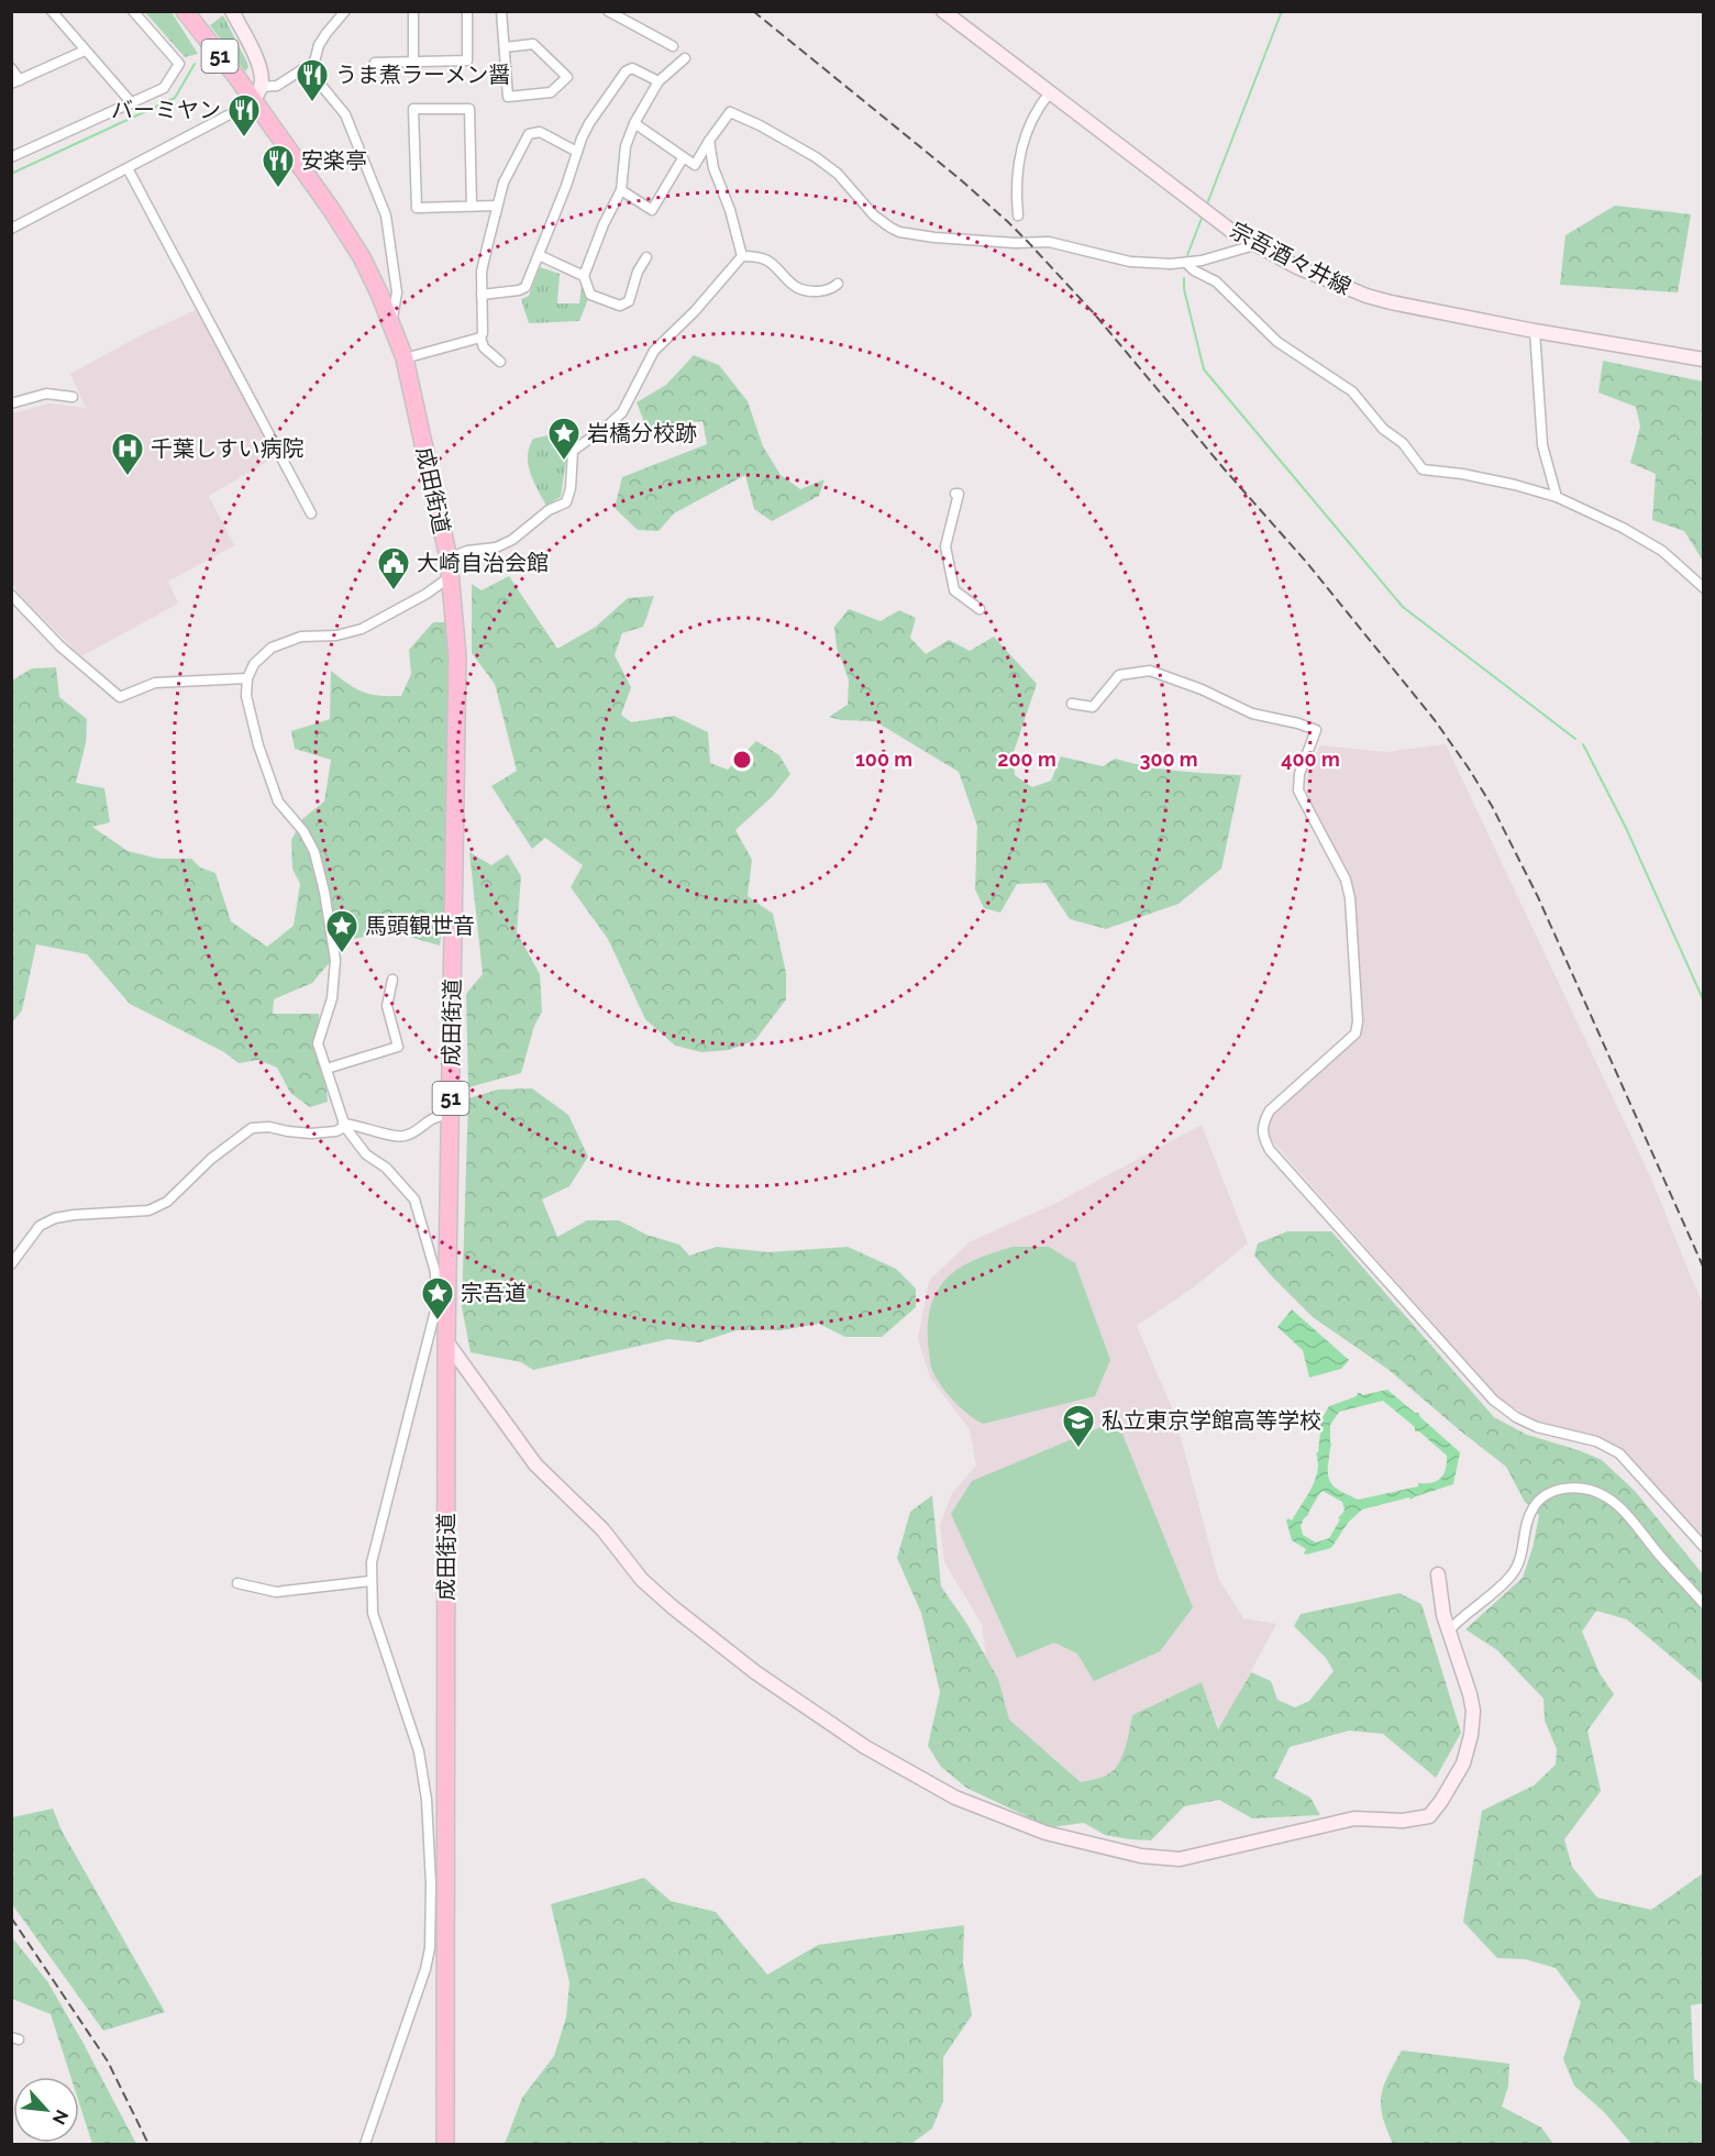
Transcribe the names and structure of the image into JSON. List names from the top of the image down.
{
  "streets": {
    "highway": ["51", "成田街道"],
    "street": ["宗吾酒々井線"]
  },
  "places": {
    "restaurant": ["うま煮ラーメン醤", "バーミヤン", "安楽亭"],
    "place": ["岩橋分校跡", "馬頭観世音", "宗吾道"],
    "hospital": ["千葉しすい病院"],
    "public building": ["大崎自治会館"],
    "school or university": ["私立東京学館高等学校"]
  },
  "north": "bottom right",
  "rings": [
    "100 m",
    "200 m",
    "300 m",
    "400 m"
  ]
}
